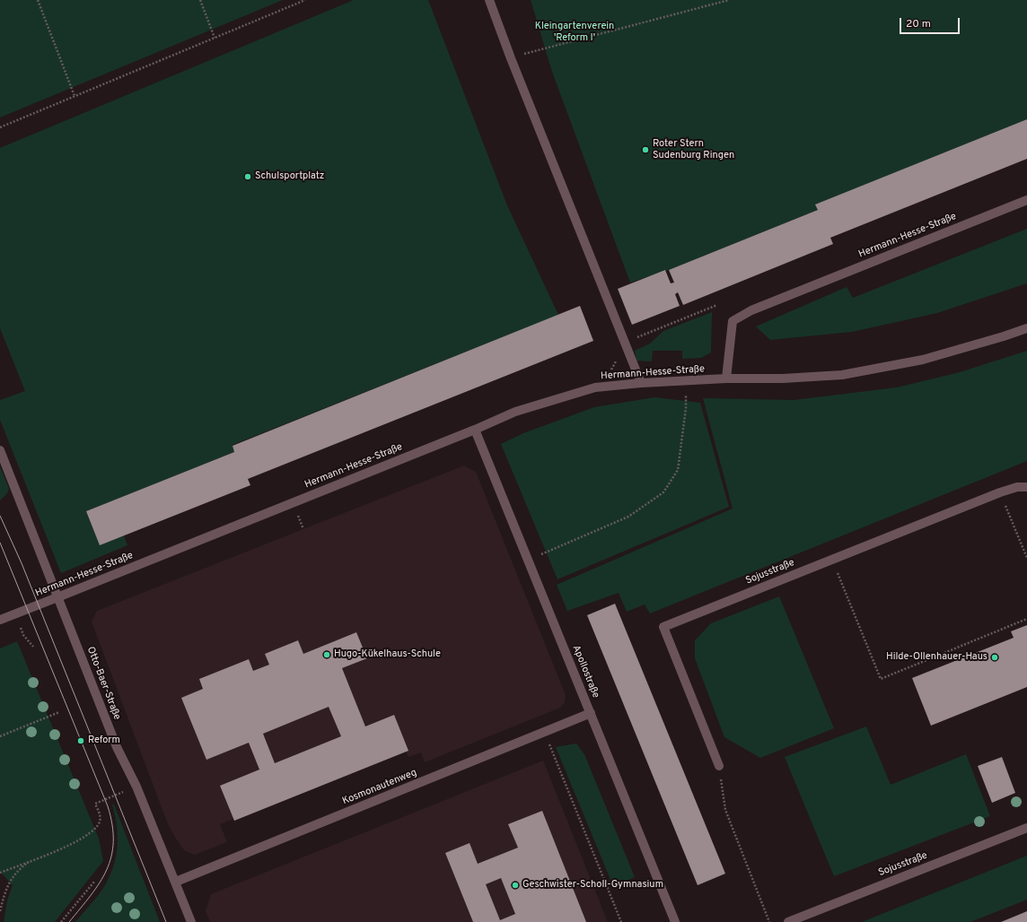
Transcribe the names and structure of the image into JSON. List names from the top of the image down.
{
  "streets": {
    "street": [
      "Hermann-Hesse-Straße",
      "Sojusstraße",
      "Apollostraße",
      "Otto-Baer-Straße",
      "Kosmonautenweg"
    ]
  },
  "crossings": [
    ["Hermann-Hesse-Straße", "Apollostraße"],
    ["Hermann-Hesse-Straße", "Otto-Baer-Straße"],
    ["Apollostraße", "Kosmonautenweg"],
    ["Otto-Baer-Straße", "Kosmonautenweg"]
  ],
  "parks": ["Kleingartenverein 'Reform I'"],
  "places": [
    "Roter Stern Sudenburg Ringen",
    "Schulsportplatz",
    "Hugo-Kükelhaus-Schule",
    "Hilde-Ollenhauer-Haus",
    "Reform",
    "Geschwister-Scholl-Gymnasium"
  ],
  "scale_bar": "20 m"
}
